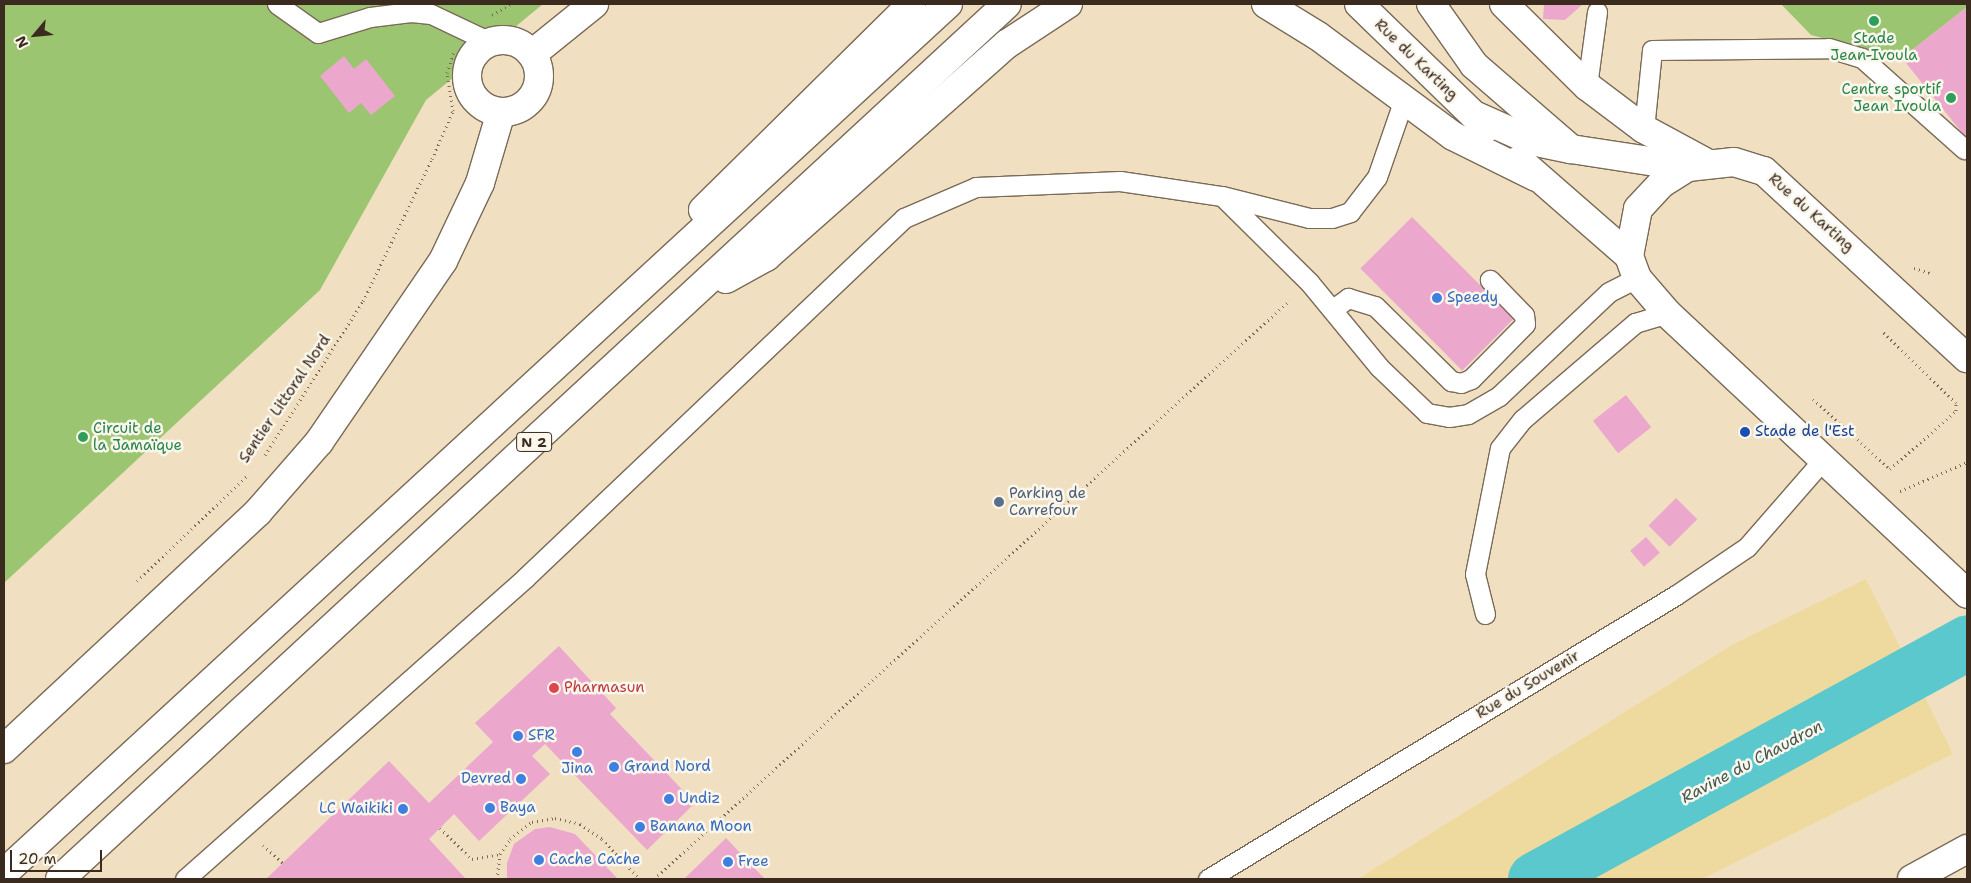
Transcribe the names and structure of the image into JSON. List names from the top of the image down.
{
  "streets": {
    "main road": ["Rue du Karting", "N 2"],
    "lane": ["Rue du Souvenir"],
    "path": ["Sentier Littoral Nord"]
  },
  "crossings": [
    ["Rue du Karting", "Rue du Souvenir"]
  ],
  "water": ["Ravine du Chaudron"],
  "places": [
    "Stade Jean-Ivoula",
    "Centre sportif Jean Ivoula",
    "Speedy",
    "Stade de l'Est",
    "Circuit de la Jamaïque",
    "Parking de Carrefour",
    "Pharmasun",
    "SFR",
    "Jina",
    "Grand Nord",
    "Devred",
    "Undiz",
    "Baya",
    "LC Waikiki",
    "Banana Moon",
    "Cache Cache",
    "Free"
  ],
  "scale_bar": "20 m",
  "north": "bottom left"
}
